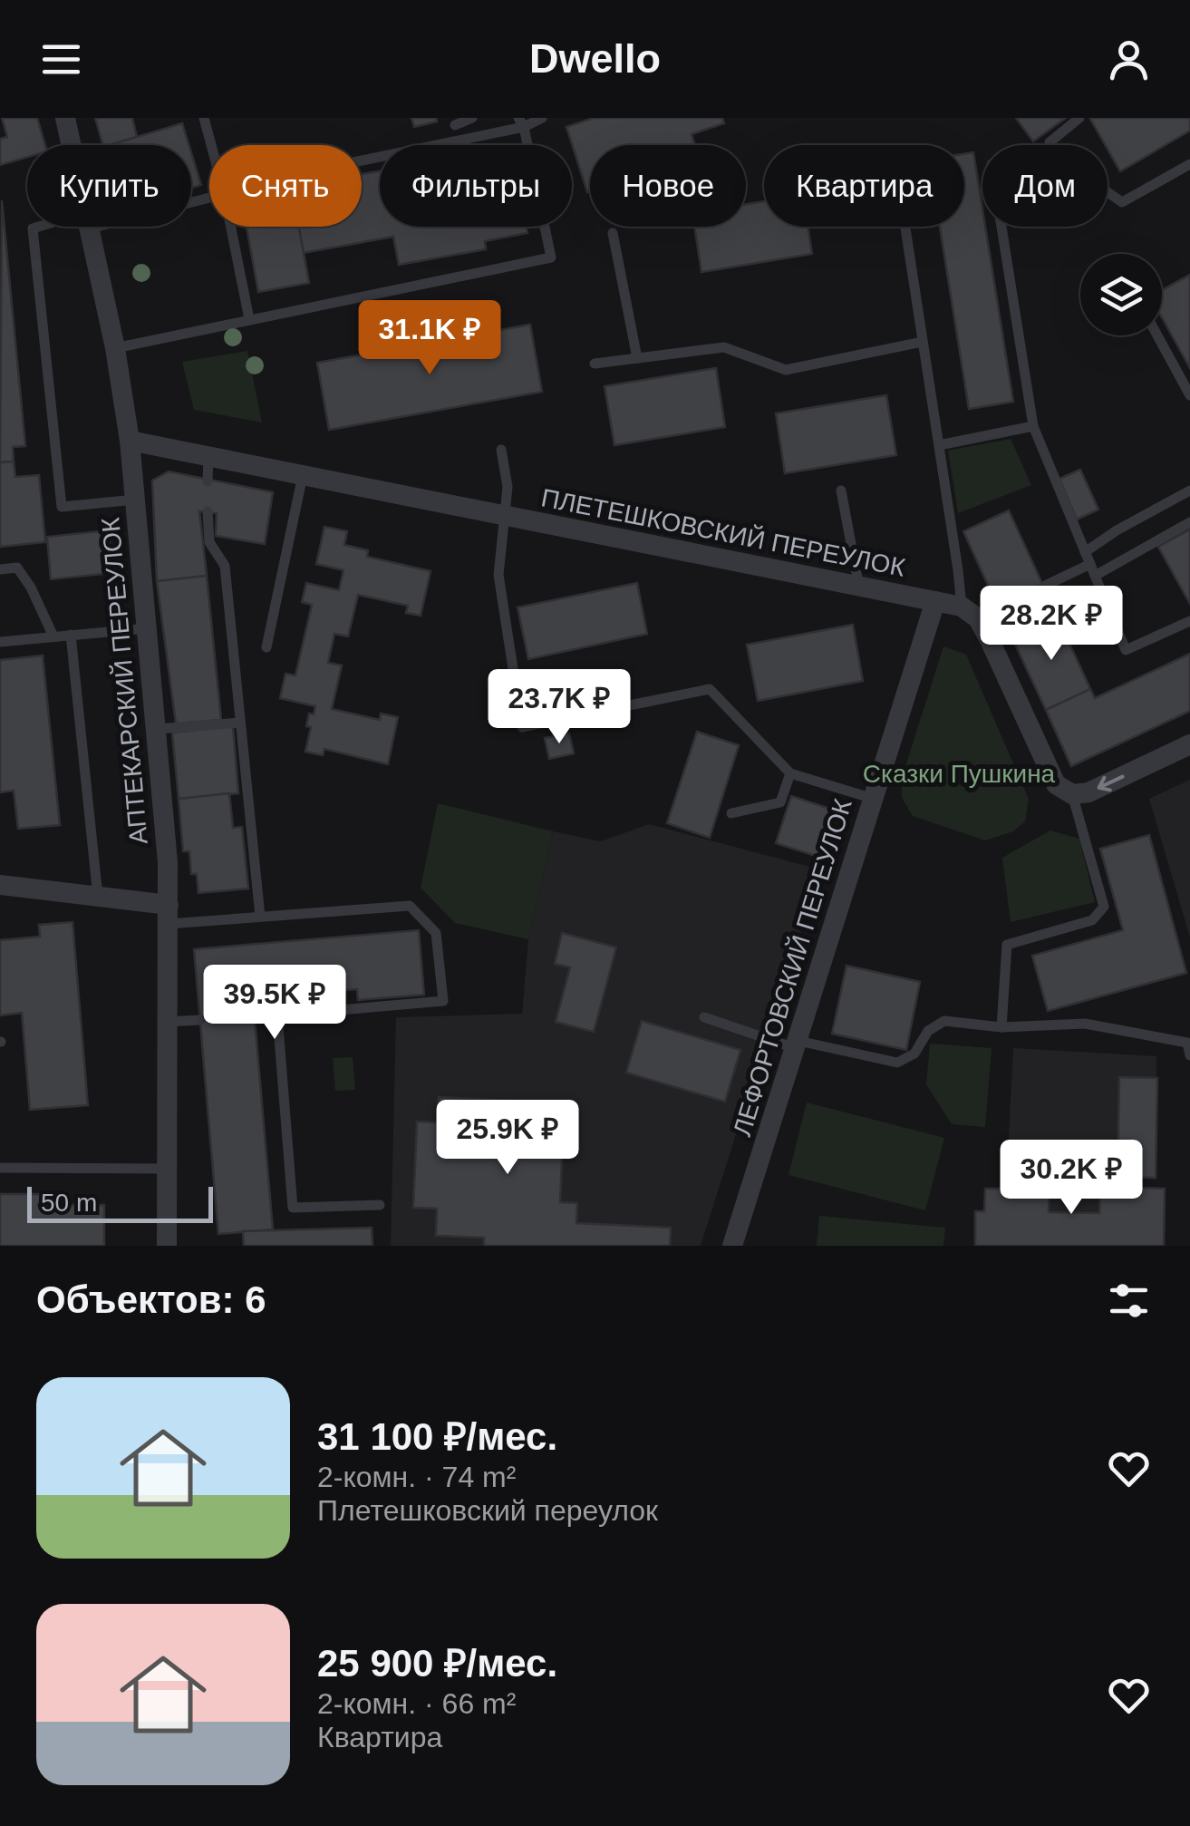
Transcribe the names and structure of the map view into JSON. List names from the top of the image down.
{
  "streets": {
    "street": ["ПЛЕТЕШКОВСКИЙ ПЕРЕУЛОК", "АПТЕКАРСКИЙ ПЕРЕУЛОК", "ЛЕФОРТОВСКИЙ ПЕРЕУЛОК"]
  },
  "crossings": [
    ["ПЛЕТЕШКОВСКИЙ ПЕРЕУЛОК", "АПТЕКАРСКИЙ ПЕРЕУЛОК"],
    ["ПЛЕТЕШКОВСКИЙ ПЕРЕУЛОК", "ЛЕФОРТОВСКИЙ ПЕРЕУЛОК"]
  ],
  "parks": ["Сказки Пушкина"],
  "scale_bar": "50 m",
  "page": {
    "header": "Dwello",
    "chip": [
      "Купить",
      "Снять",
      "Фильтры",
      "Новое",
      "Квартира",
      "Дом"
    ],
    "price": [
      "31.1K ₽",
      "28.2K ₽",
      "23.7K ₽",
      "39.5K ₽",
      "25.9K ₽",
      "30.2K ₽"
    ],
    "scale": "50 m",
    "heading": "Объектов: 6",
    "list": [
      {
        "name": "31 100 ₽/мес.",
        "note": "2-комн. · 74 m² · Плетешковский переулок"
      },
      {
        "name": "25 900 ₽/мес.",
        "note": "2-комн. · 66 m² · Квартира"
      }
    ]
  }
}
